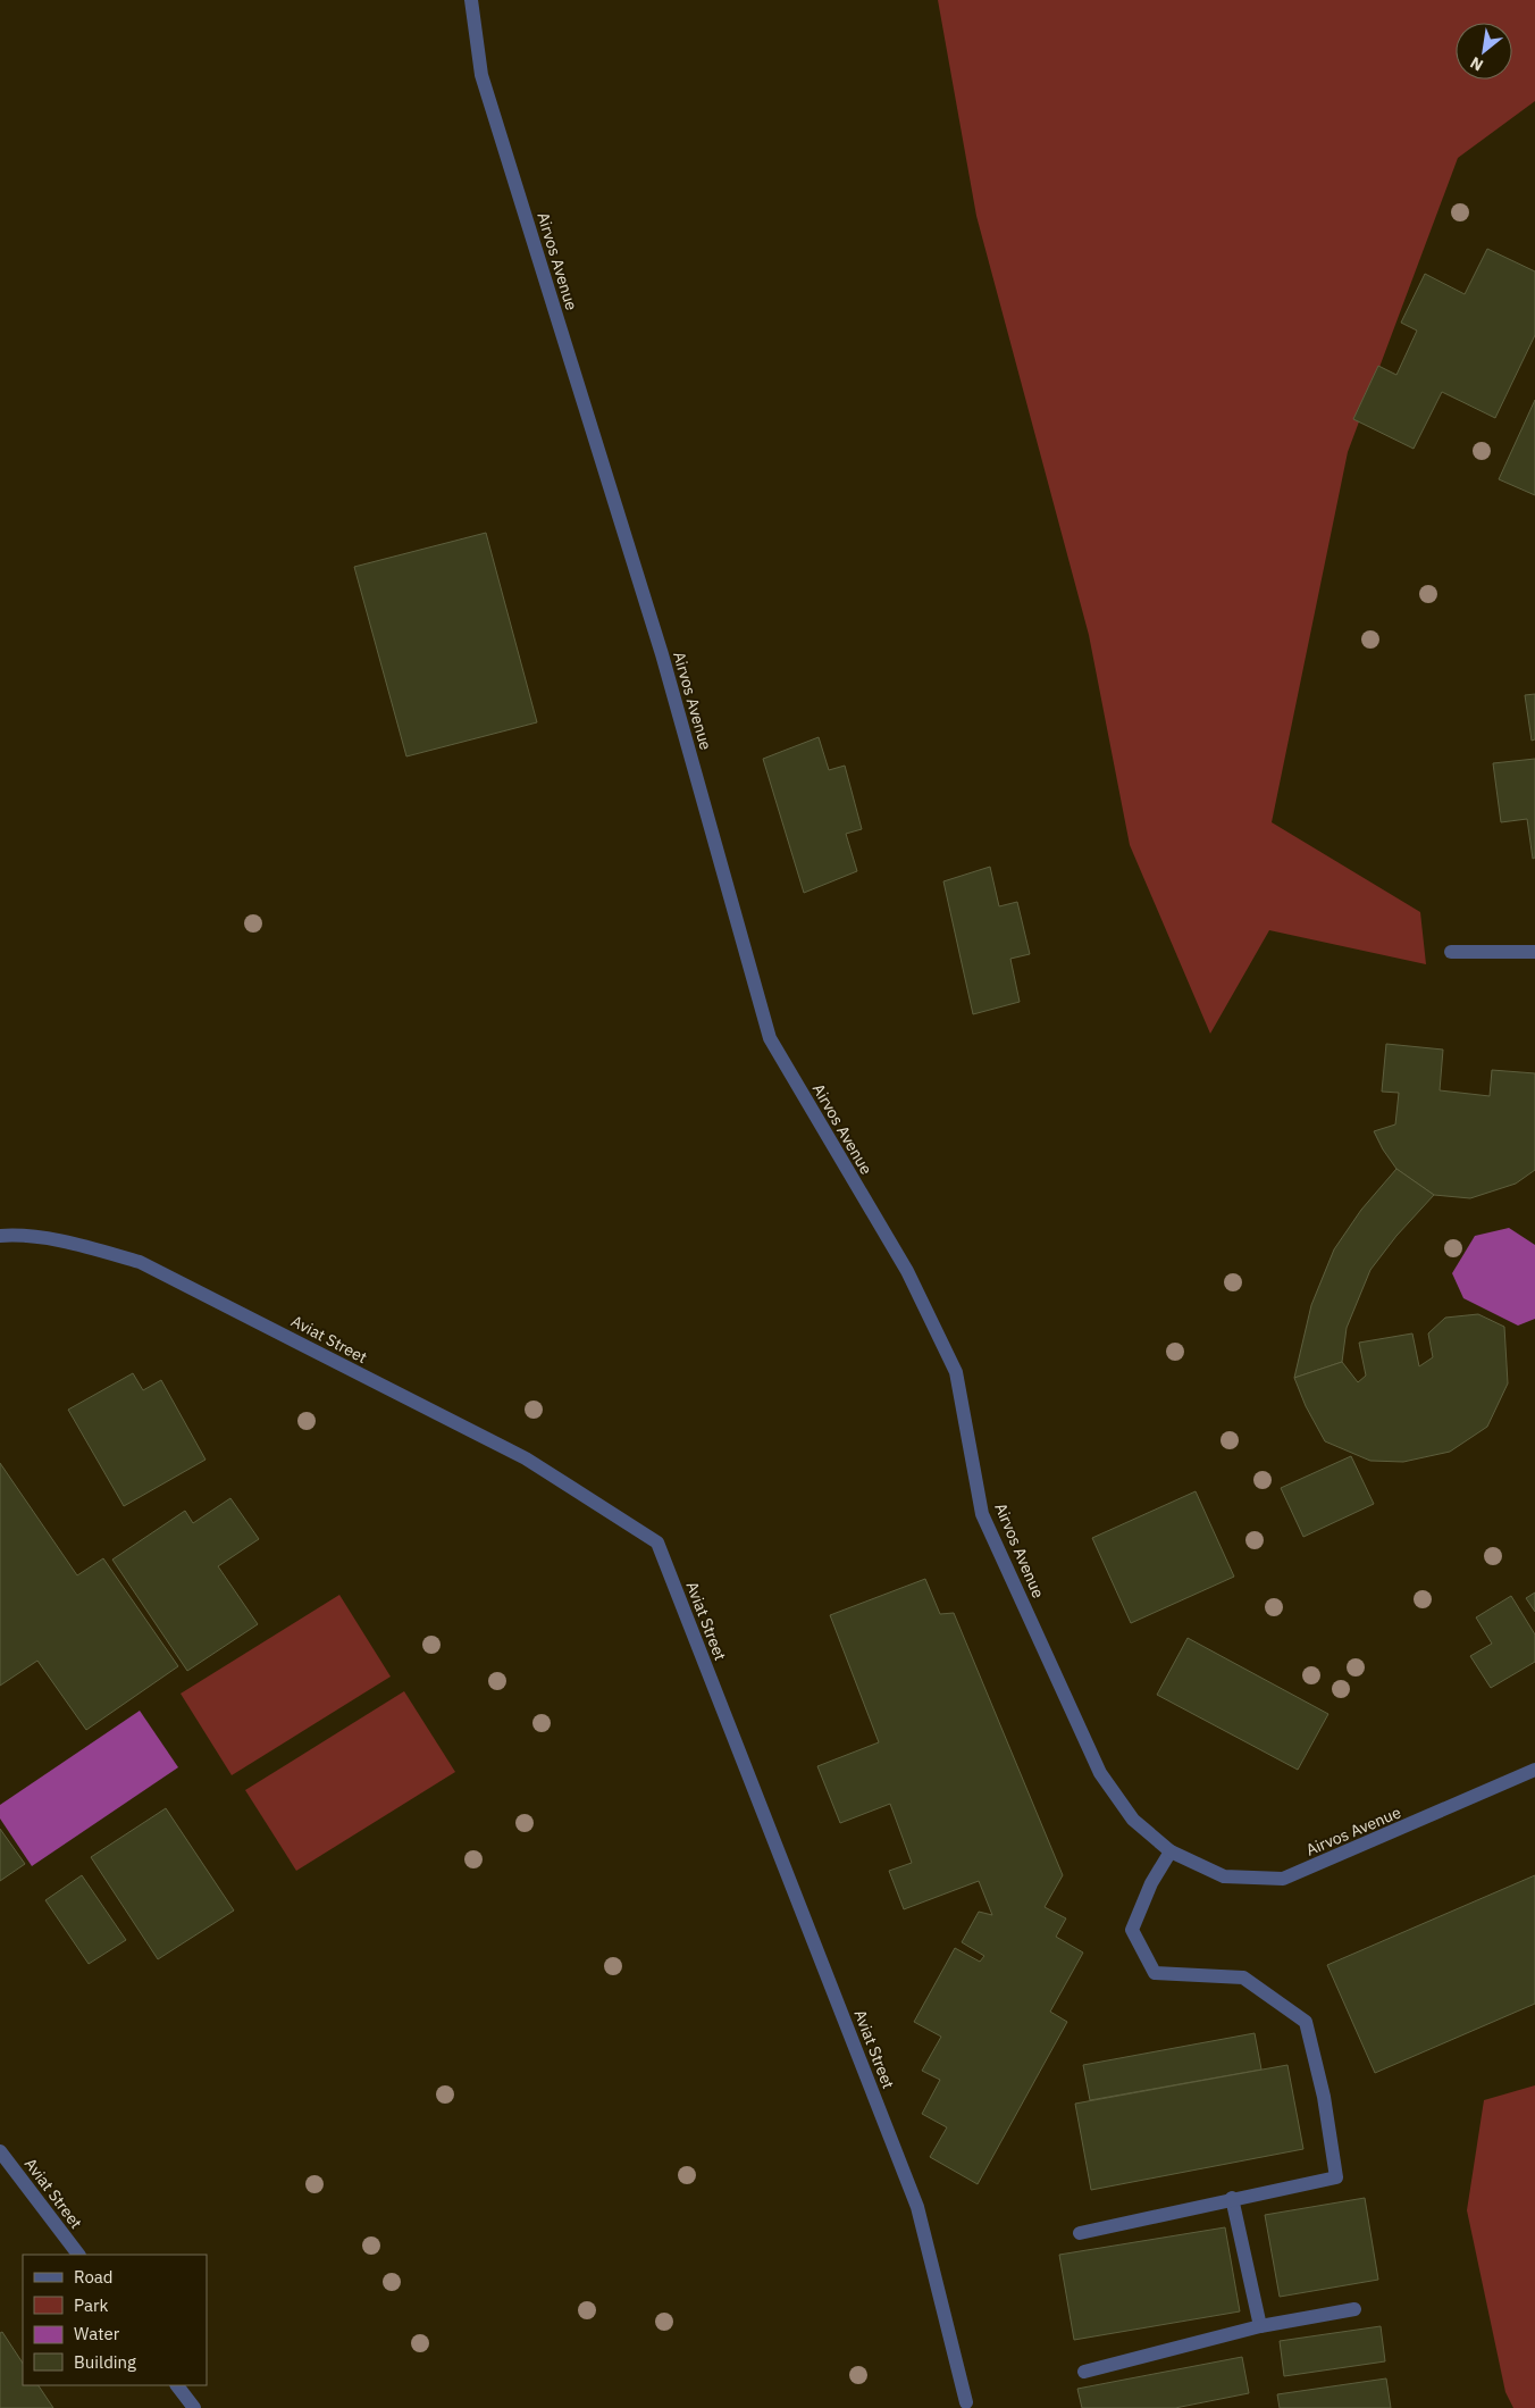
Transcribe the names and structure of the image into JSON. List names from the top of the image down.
{
  "streets": {
    "street": ["Airvos Avenue", "Aviat Street"]
  },
  "legend": [
    "Road",
    "Park",
    "Water",
    "Building"
  ],
  "north": "bottom left"
}
